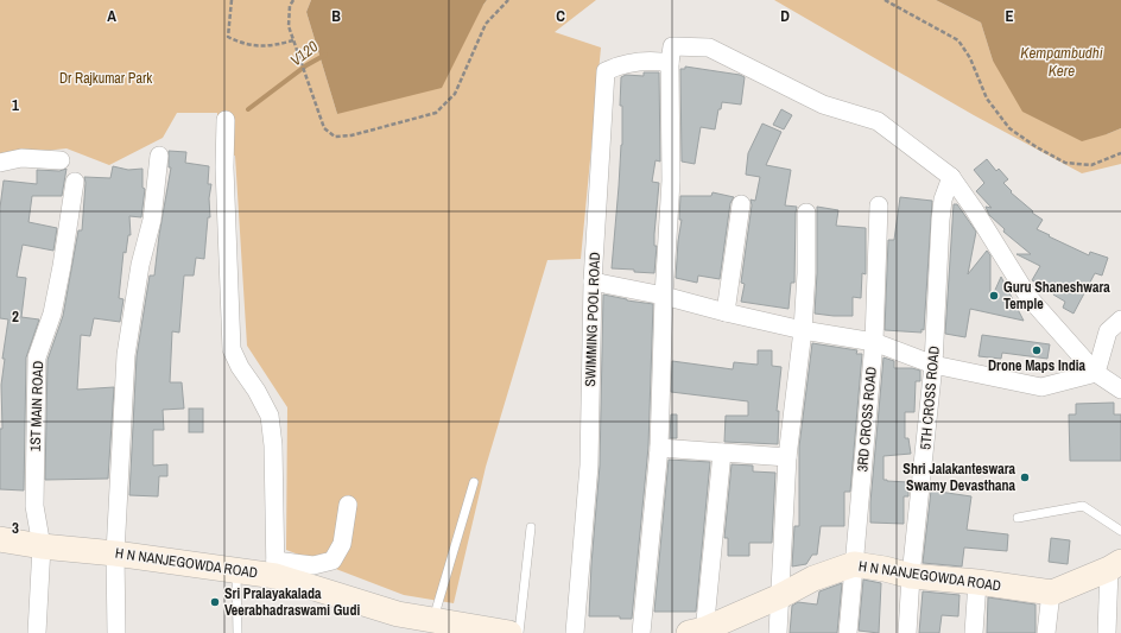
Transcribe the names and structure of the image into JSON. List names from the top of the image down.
{
  "streets": {
    "street": [
      "SWIMMING POOL ROAD",
      "5TH CROSS ROAD",
      "1ST MAIN ROAD",
      "3RD CROSS ROAD",
      "H N NANJEGOWDA ROAD"
    ]
  },
  "crossings": [
    ["5TH CROSS ROAD", "H N NANJEGOWDA ROAD"],
    ["1ST MAIN ROAD", "H N NANJEGOWDA ROAD"],
    ["3RD CROSS ROAD", "H N NANJEGOWDA ROAD"]
  ],
  "water": ["Kempambudhi Kere", "V120"],
  "parks": ["Dr Rajkumar Park"],
  "places": [
    "Guru Shaneshwara Temple",
    "Drone Maps India",
    "Shri Jalakanteswara Swamy Devasthana",
    "Sri Pralayakalada Veerabhadraswami Gudi"
  ],
  "grid": {
    "columns": [
      "A",
      "B",
      "C",
      "D",
      "E"
    ],
    "rows": ["1", "2", "3"]
  }
}
